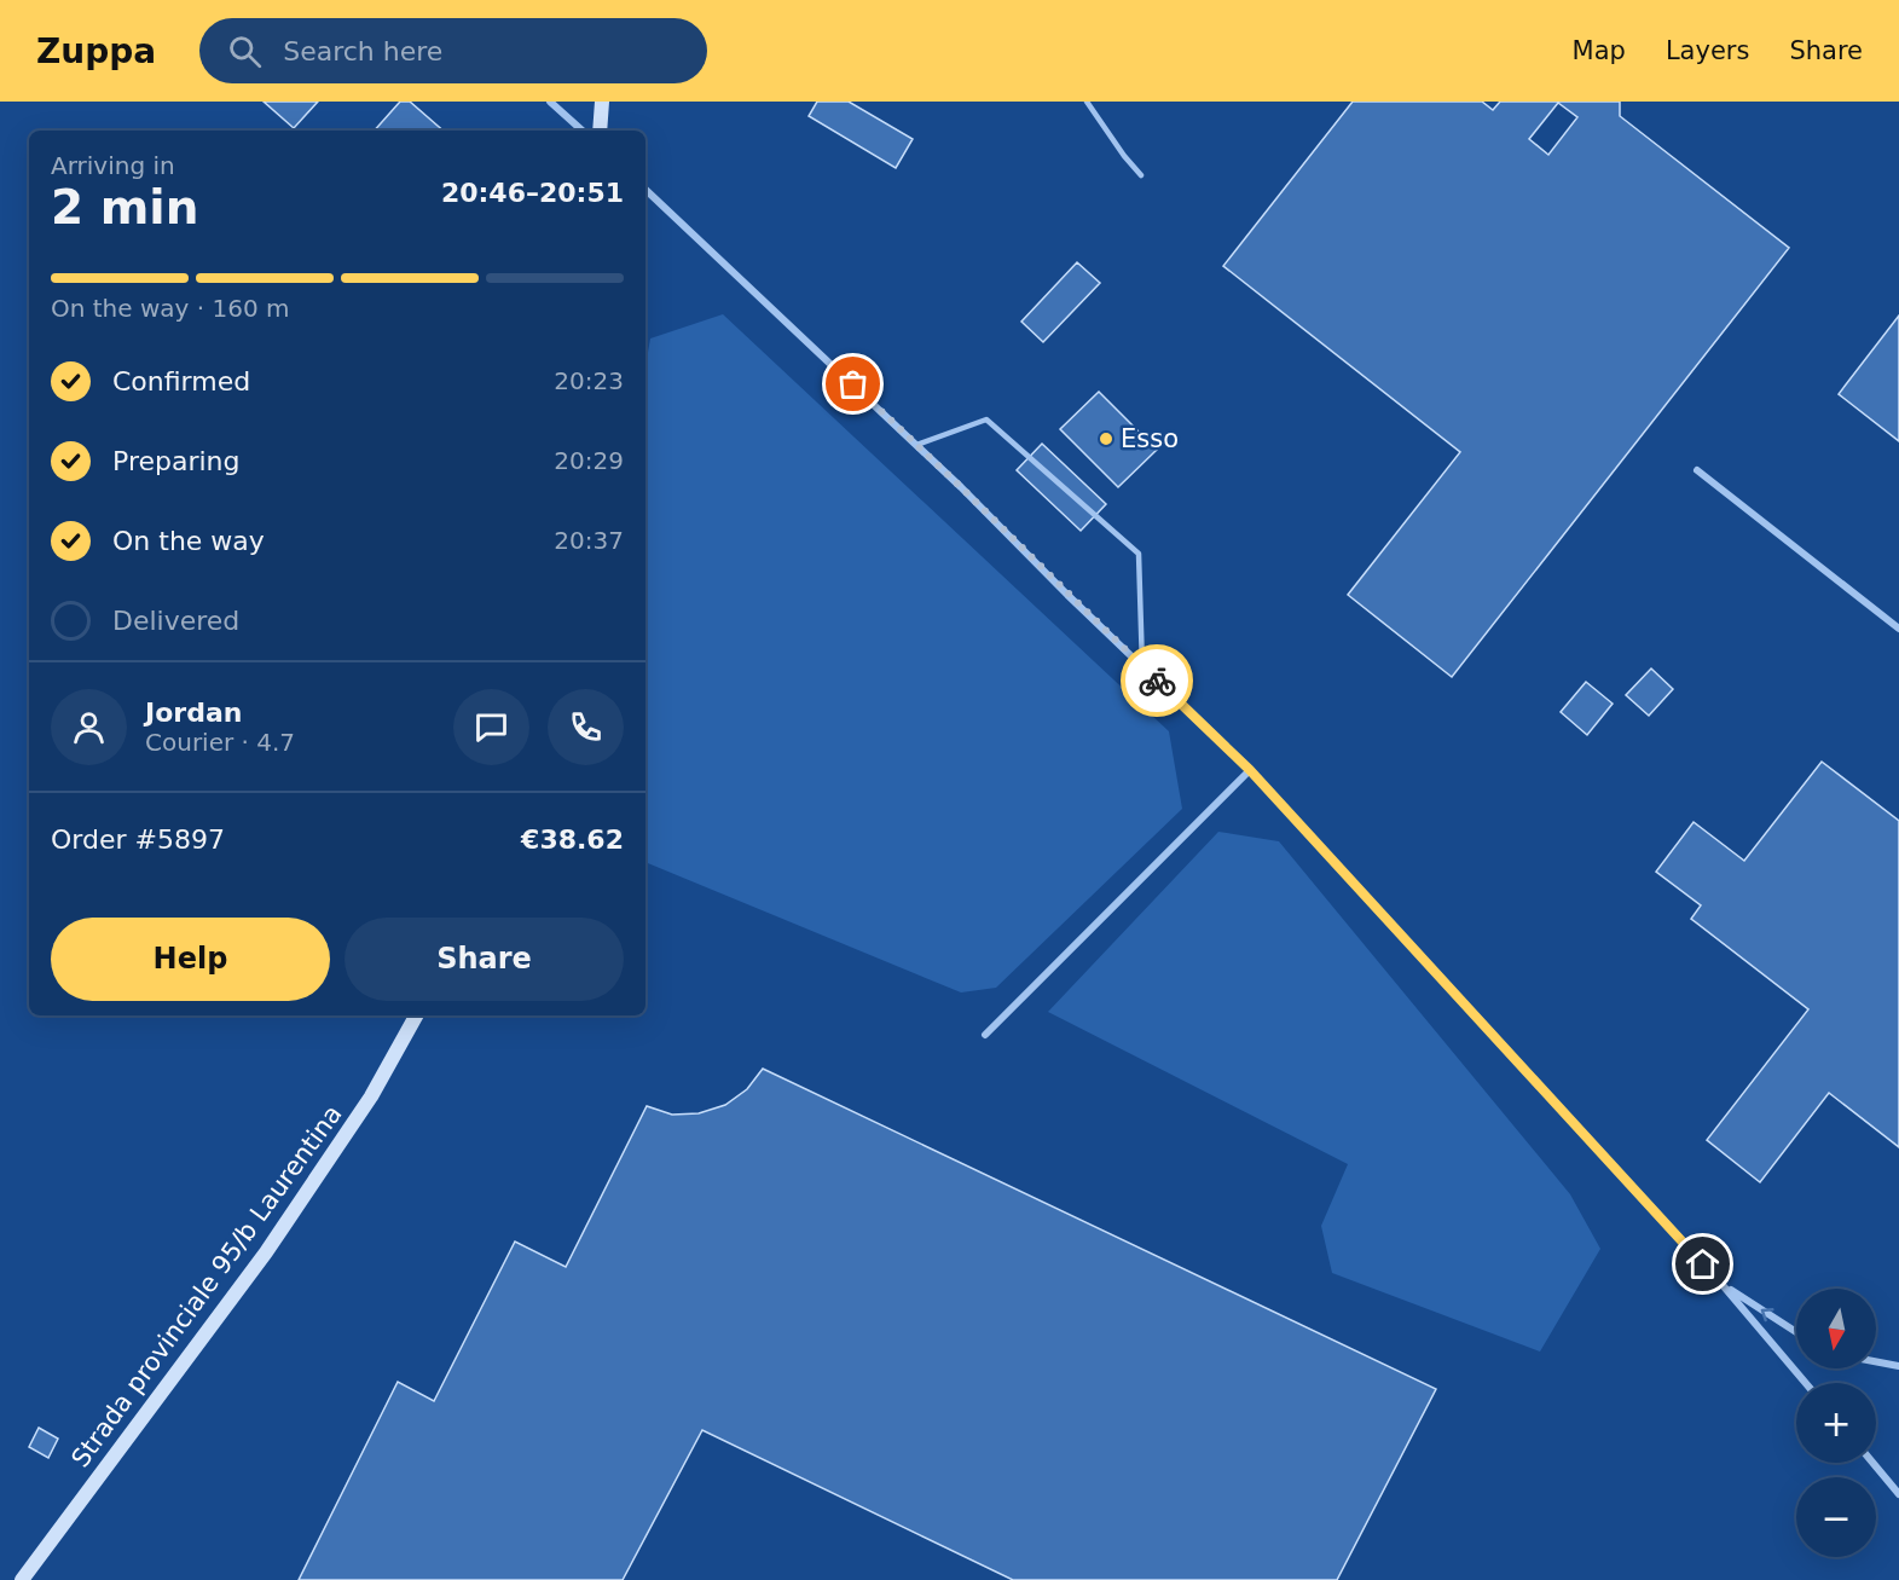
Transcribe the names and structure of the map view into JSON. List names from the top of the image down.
{
  "streets": {
    "main road": ["Strada provinciale 95/b Laurentina"]
  },
  "places": ["Esso"],
  "north": "bottom",
  "page": {
    "header": "Zuppa",
    "search": "Search here",
    "nav": ["Map", "Layers", "Share"],
    "heading": ["2 min", "Arriving in", "20:46–20:51"],
    "panel": [
      "Jordan",
      "Courier · 4.7",
      "Order #5897",
      "€38.62"
    ],
    "bar": "On the way · 160 m",
    "list": [
      ["Confirmed", "20:23"],
      ["Preparing", "20:29"],
      ["On the way", "20:37"],
      "Delivered"
    ],
    "buttons": ["Help", "Share"],
    "map_buttons": ["+", "−"]
  }
}
